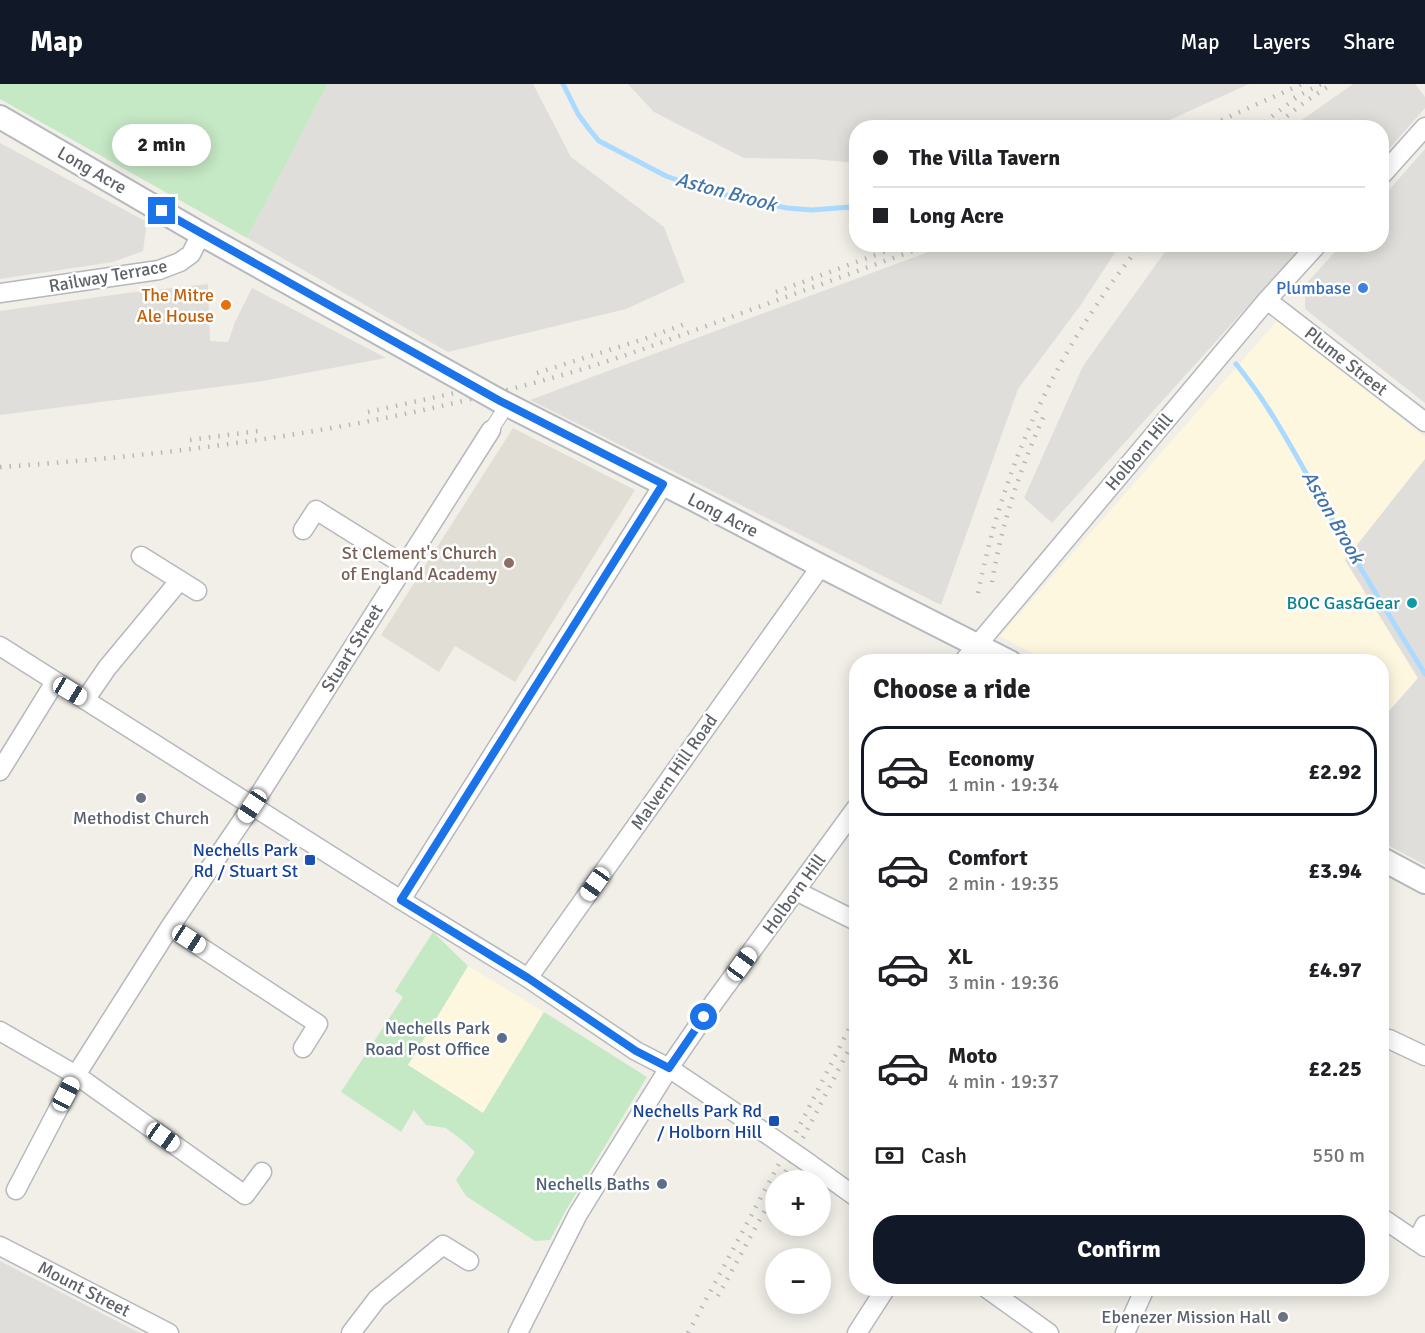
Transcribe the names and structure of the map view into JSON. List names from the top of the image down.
{
  "streets": {
    "street": [
      "Long Acre",
      "Railway Terrace",
      "Plume Street",
      "Holborn Hill",
      "Stuart Street",
      "Malvern Hill Road",
      "Mount Street"
    ]
  },
  "crossings": [
    ["Long Acre", "Railway Terrace"],
    ["Long Acre", "Holborn Hill"],
    ["Long Acre", "Malvern Hill Road"],
    ["Plume Street", "Holborn Hill"]
  ],
  "water": ["Aston Brook"],
  "places": {
    "other": [
      "Plumbase",
      "The Mitre Ale House",
      "St Clement's Church of England Academy",
      "BOC Gas&Gear",
      "Methodist Church",
      "Nechells Park Road Post Office",
      "Nechells Baths",
      "Ebenezer Mission Hall"
    ],
    "transit": ["Nechells Park Rd / Stuart St", "Nechells Park Rd / Holborn Hill"]
  },
  "page": {
    "header": "Map",
    "nav": ["Map", "Layers", "Share"],
    "banner": ["The Villa Tavern", "Long Acre"],
    "bubble": "2 min",
    "heading": "Choose a ride",
    "list": [
      {
        "name": "Economy",
        "note": "1 min · 19:34",
        "value": "£2.92"
      },
      {
        "name": "Comfort",
        "note": "2 min · 19:35",
        "value": "£3.94"
      },
      {
        "name": "XL",
        "note": "3 min · 19:36",
        "value": "£4.97"
      },
      {
        "name": "Moto",
        "note": "4 min · 19:37",
        "value": "£2.25"
      }
    ],
    "pay": ["Cash", "550 m"],
    "map_buttons": ["+", "−"],
    "buttons": "Confirm"
  }
}
